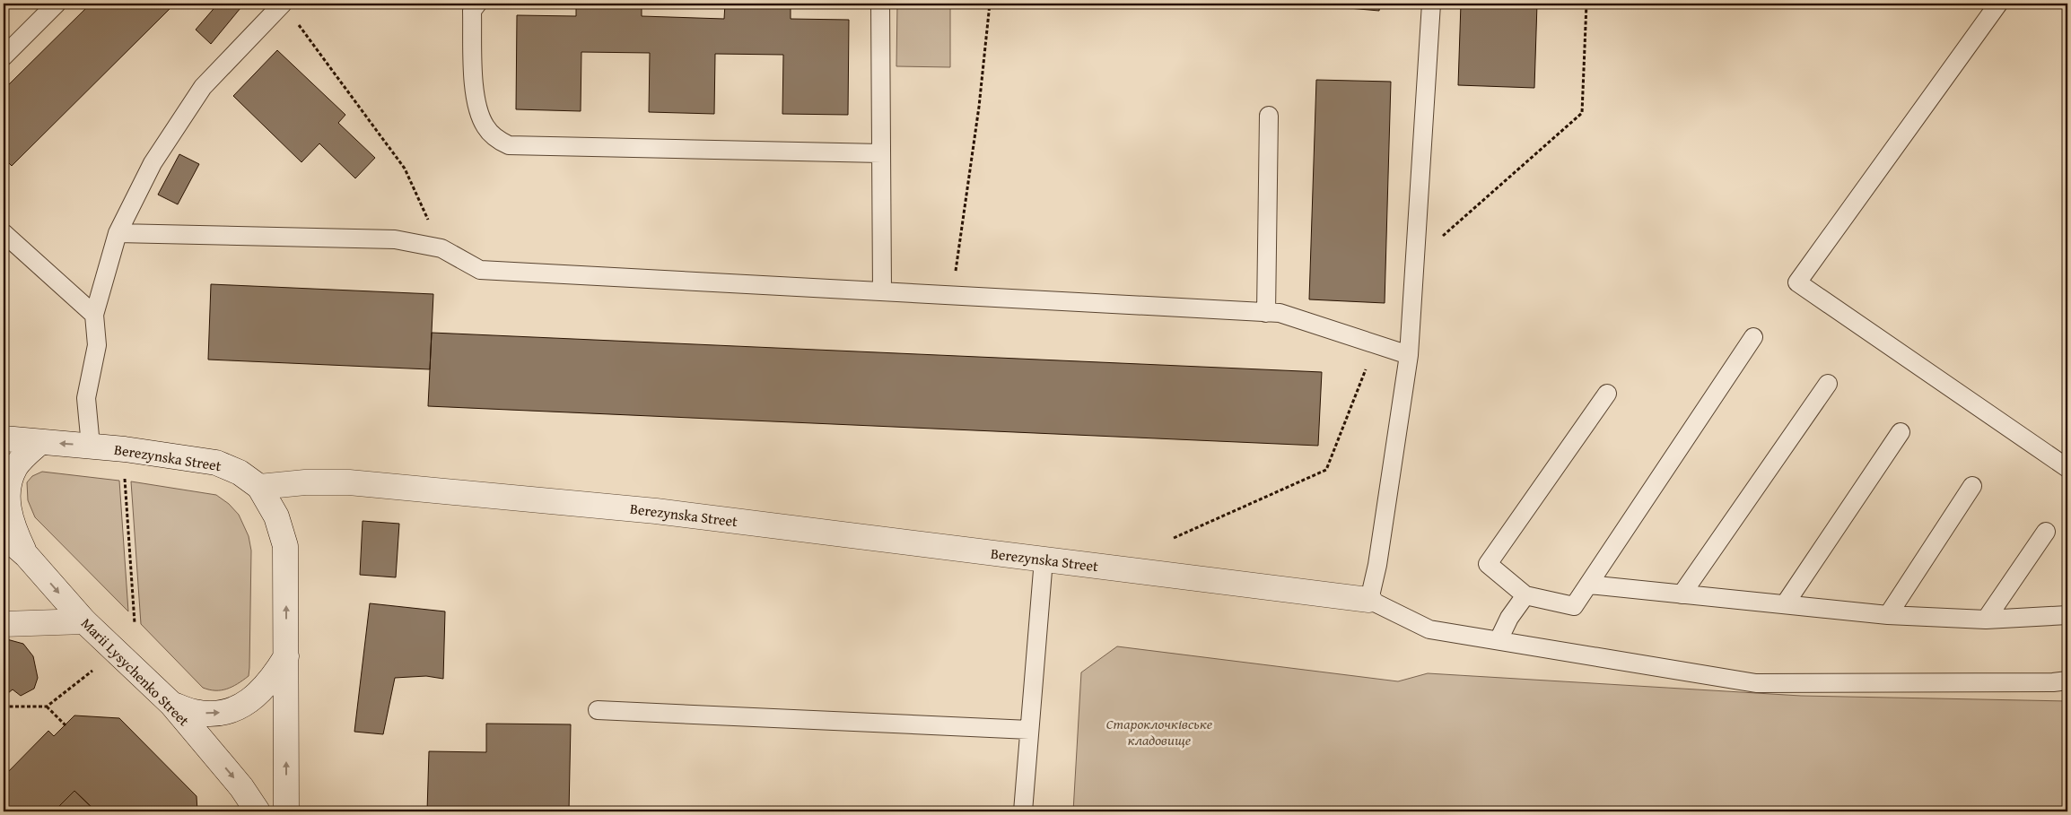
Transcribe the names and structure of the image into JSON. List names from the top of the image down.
{
  "streets": {
    "main road": ["Berezynska Street", "Marii Lysychenko Street"]
  },
  "one_way": ["Marii Lysychenko Street"],
  "parks": ["Староклочківське кладовище"]
}
